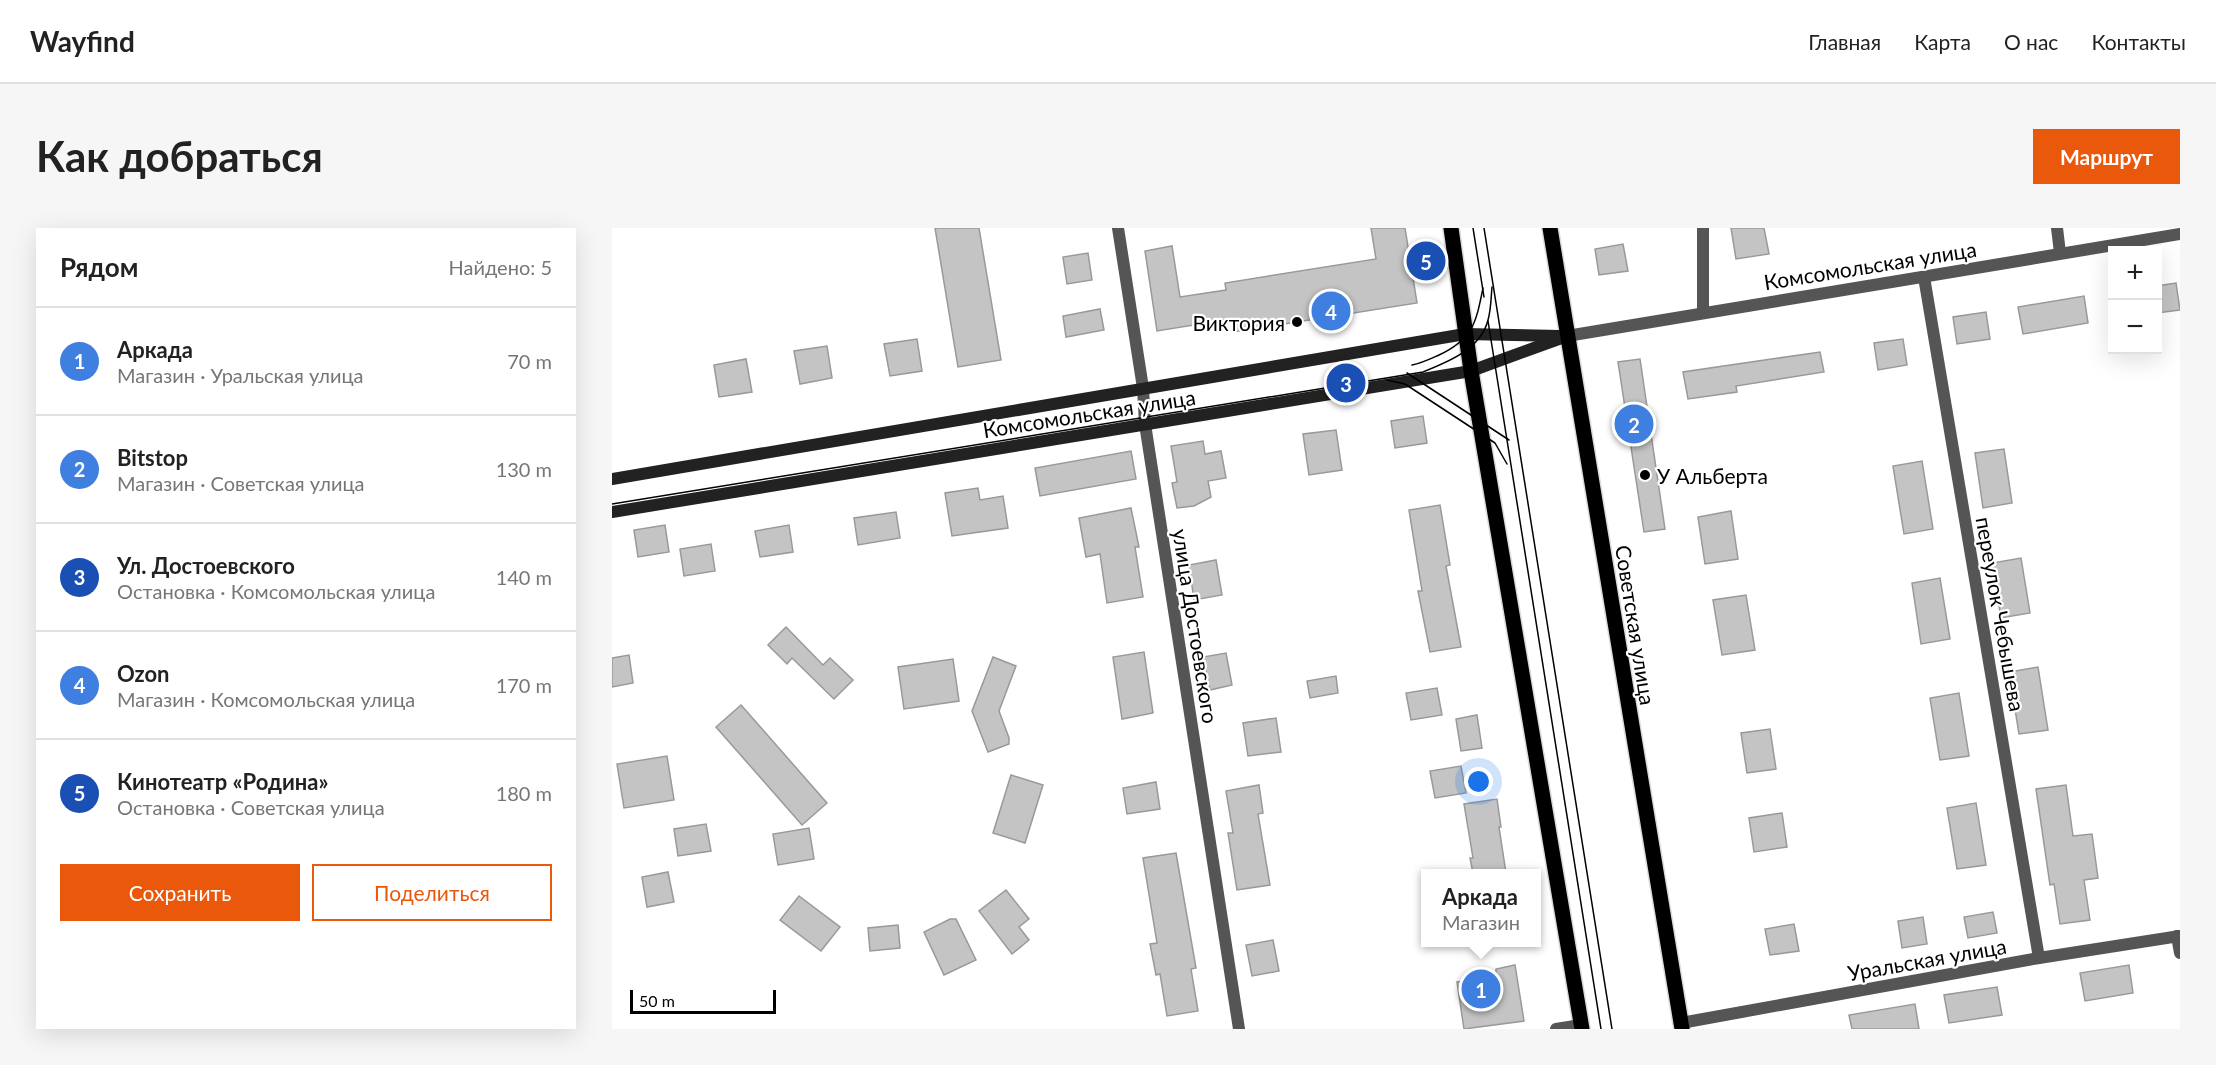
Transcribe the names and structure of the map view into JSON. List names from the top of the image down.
{
  "streets": {
    "main road": ["Комсомольская улица", "Советская улица"],
    "street": ["переулок Чебышева", "улица Достоевского", "Уральская улица"]
  },
  "crossings": [
    ["Комсомольская улица", "переулок Чебышева"],
    ["Комсомольская улица", "Советская улица"],
    ["Комсомольская улица", "улица Достоевского"],
    ["переулок Чебышева", "Уральская улица"],
    ["Советская улица", "Уральская улица"]
  ],
  "places": ["Виктория", "У Альберта"],
  "scale_bar": "50 m",
  "page": {
    "header": "Wayfind",
    "nav": [
      "Главная",
      "Карта",
      "О нас",
      "Контакты"
    ],
    "buttons": [
      "Маршрут",
      ["Сохранить", "Поделиться"]
    ],
    "title": "Как добраться",
    "heading": ["Рядом", "Найдено: 5"],
    "pins": [
      "5",
      "4",
      "3",
      "2",
      "1"
    ],
    "map_buttons": ["+", "−"],
    "list": [
      {
        "mark": "1",
        "name": "Аркада",
        "note": "Магазин · Уральская улица",
        "value": "70 m"
      },
      {
        "mark": "2",
        "name": "Bitstop",
        "note": "Магазин · Советская улица",
        "value": "130 m"
      },
      {
        "mark": "3",
        "name": "Ул. Достоевского",
        "note": "Остановка · Комсомольская улица",
        "value": "140 m"
      },
      {
        "mark": "4",
        "name": "Ozon",
        "note": "Магазин · Комсомольская улица",
        "value": "170 m"
      },
      {
        "mark": "5",
        "name": "Кинотеатр «Родина»",
        "note": "Остановка · Советская улица",
        "value": "180 m"
      }
    ],
    "popup": ["Аркада", "Магазин"],
    "scale": "50 m"
  }
}
